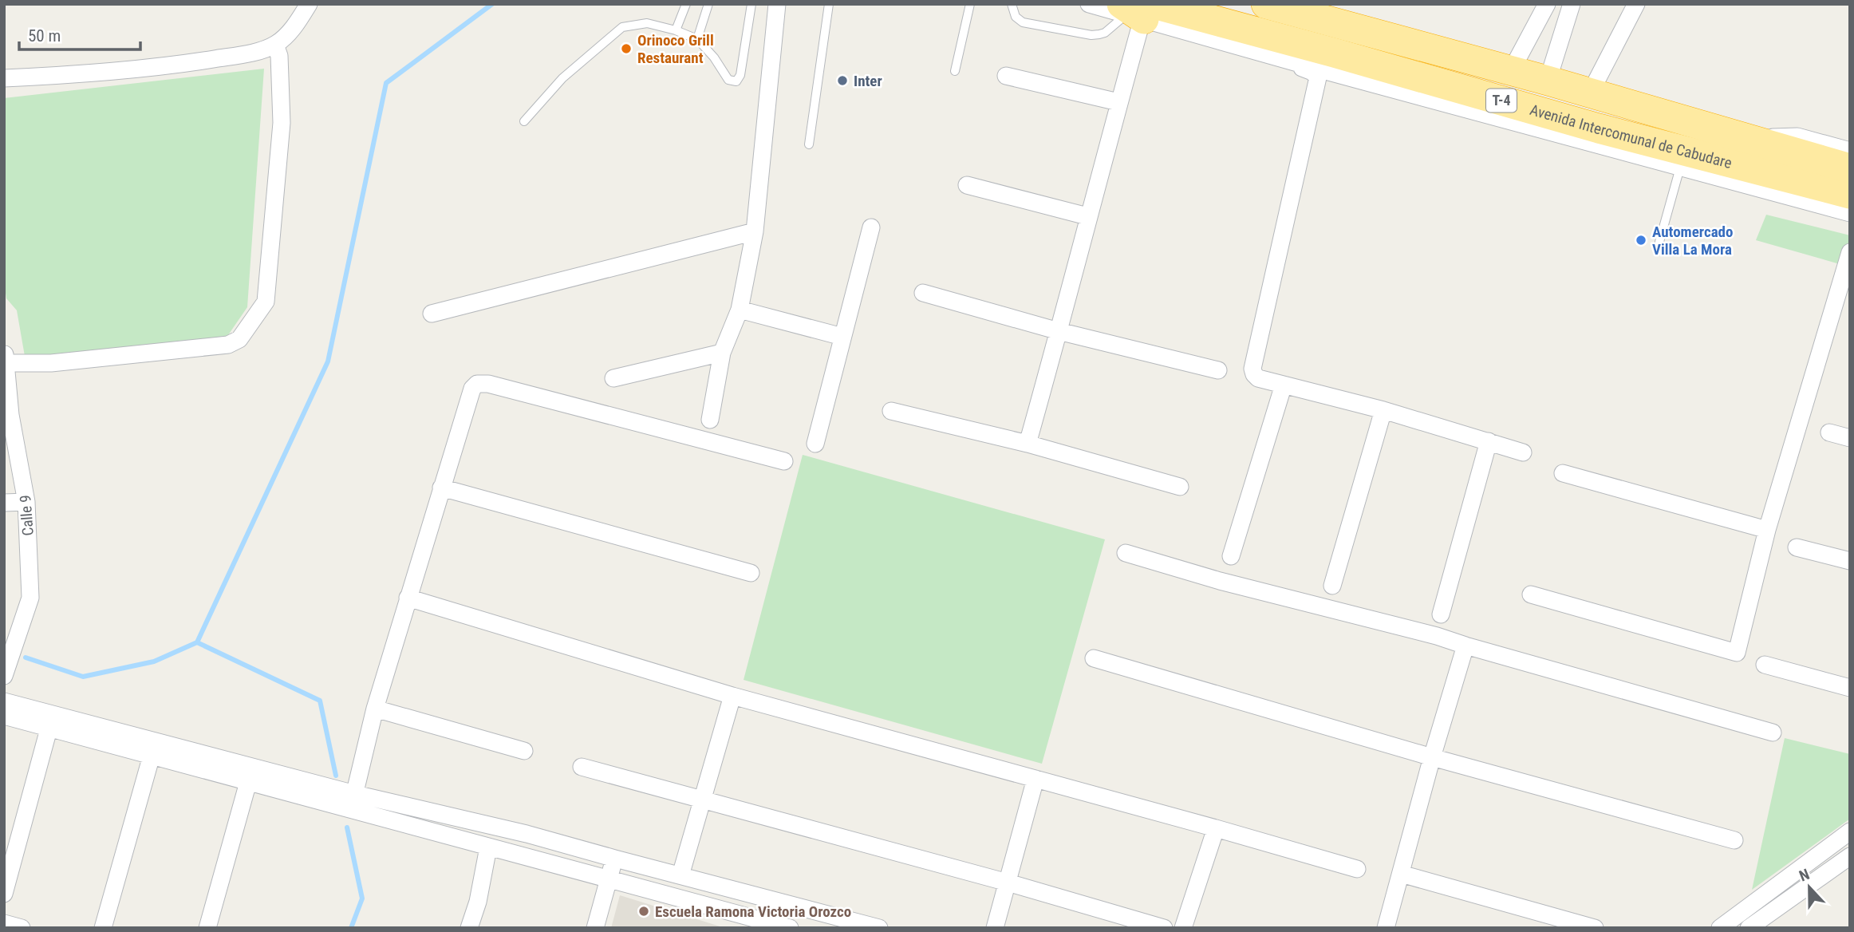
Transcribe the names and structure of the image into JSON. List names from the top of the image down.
{
  "streets": {
    "highway": ["T-4", "Avenida Intercomunal de Cabudare"],
    "street": ["Calle 9"]
  },
  "places": [
    "Orinoco Grill Restaurant",
    "Inter",
    "Automercado Villa La Mora",
    "Escuela Ramona Victoria Orozco"
  ],
  "scale_bar": "50 m",
  "north": "top"
}
